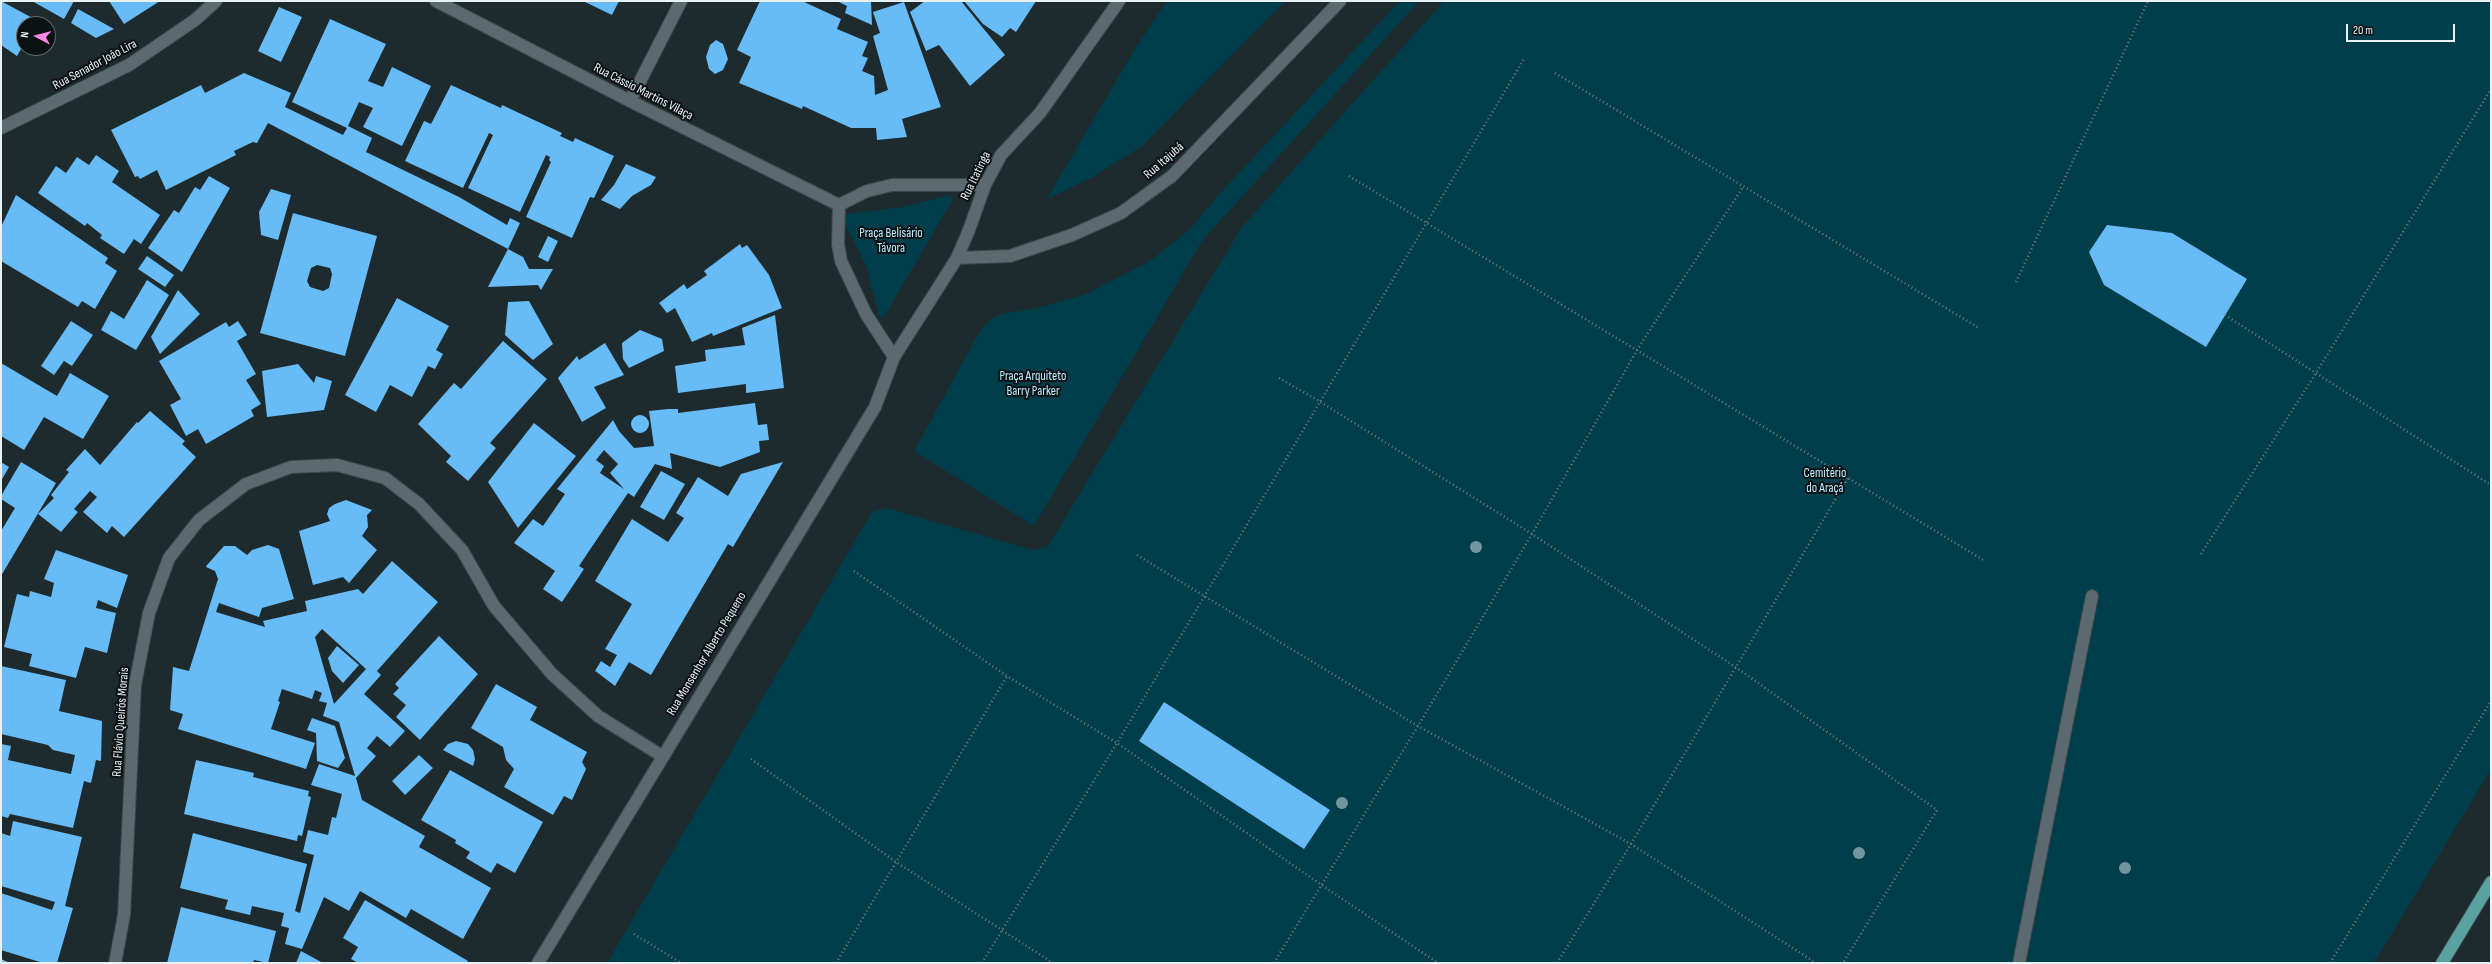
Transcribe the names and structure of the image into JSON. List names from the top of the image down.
{
  "streets": {
    "street": [
      "Rua Senador João Lira",
      "Rua Cássio Martins Vilaça",
      "Rua Itajubá",
      "Rua Itatinga",
      "Rua Monsenhor Alberto Pequeno",
      "Rua Flávio Queirós Morais"
    ]
  },
  "crossings": [
    ["Rua Itajubá", "Rua Itatinga"],
    ["Rua Itatinga", "Rua Monsenhor Alberto Pequeno"],
    ["Rua Monsenhor Alberto Pequeno", "Rua Flávio Queirós Morais"]
  ],
  "parks": ["Praça Belisário Távora", "Praça Arquiteto Barry Parker", "Cemitério do Araçá"],
  "scale_bar": "20 m",
  "north": "left"
}
